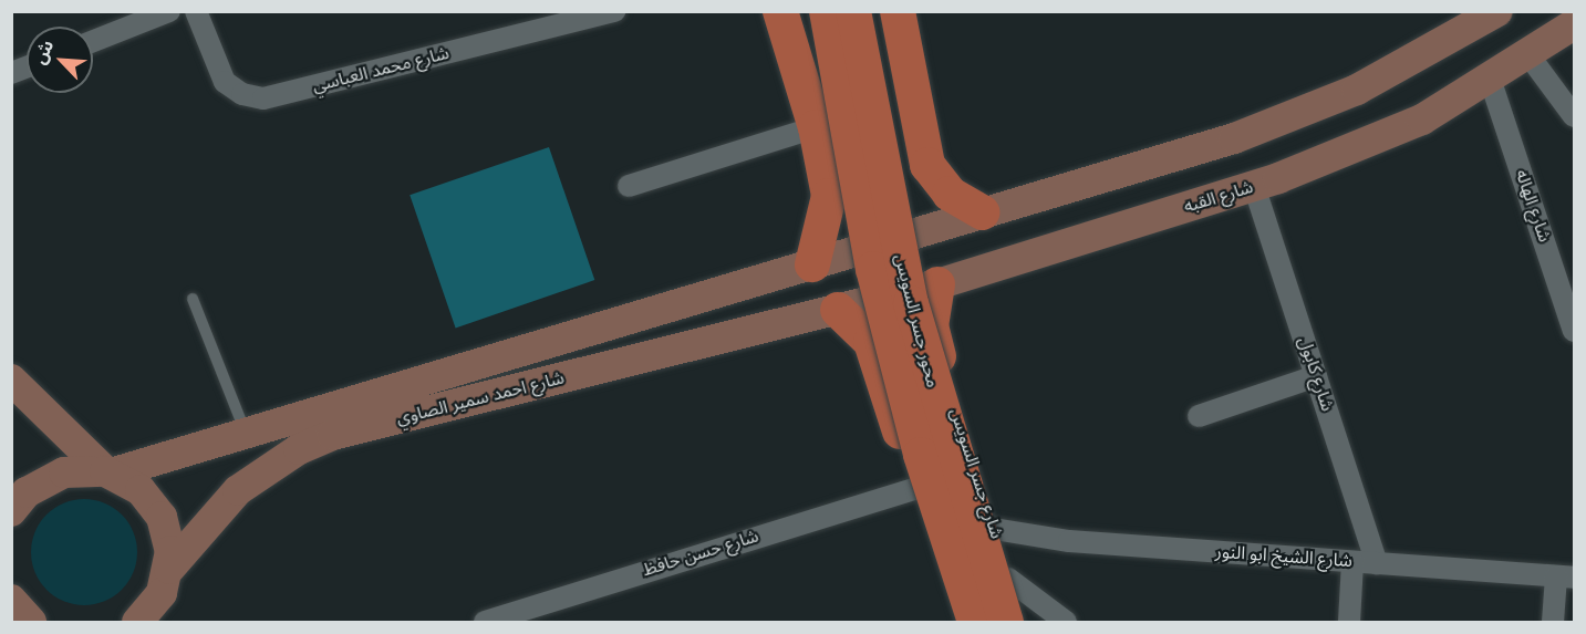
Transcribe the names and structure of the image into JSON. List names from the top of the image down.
{
  "streets": {
    "main road": [
      "شارع القبه",
      "محور جسر السويس",
      "شارع احمد سمير الصاوي",
      "شارع جسر السويس"
    ],
    "street": [
      "شارع محمد العباسي",
      "شارع الهاله",
      "شارع كابول",
      "شارع حسن حافظ",
      "شارع الشيخ ابو النور"
    ]
  },
  "crossings": [
    ["شارع القبه", "شارع الهاله"],
    ["شارع القبه", "شارع كابول"],
    ["شارع القبه", "شارع احمد سمير الصاوي"],
    ["شارع القبه", "شارع جسر السويس"],
    ["شارع كابول", "شارع الشيخ ابو النور"],
    ["شارع جسر السويس", "شارع الشيخ ابو النور"]
  ],
  "north": "top left"
}
